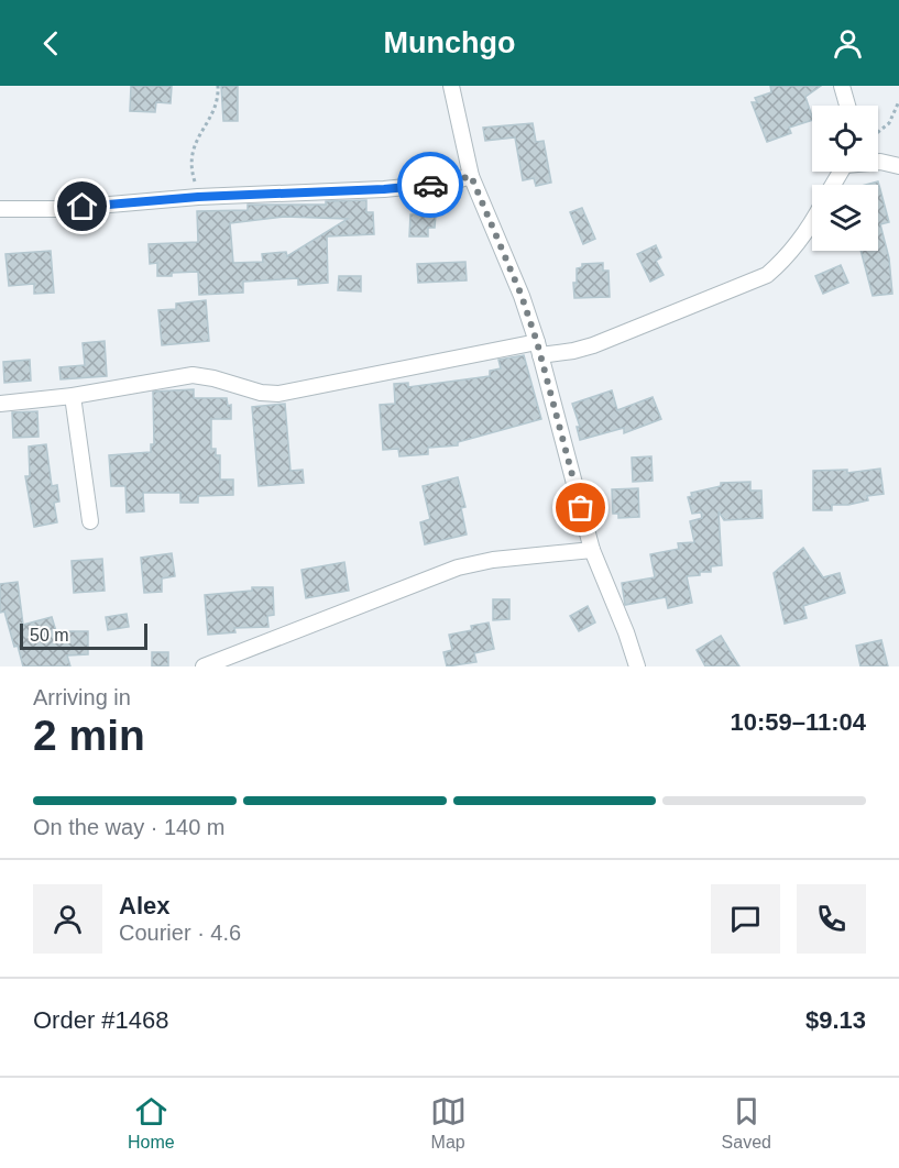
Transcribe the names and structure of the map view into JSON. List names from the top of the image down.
{
  "scale_bar": "50 m",
  "page": {
    "header": "Munchgo",
    "scale": "50 m",
    "heading": ["2 min", "Arriving in", "10:59–11:04"],
    "panel": [
      "Alex",
      "Courier · 4.6",
      "Order #1468",
      "$9.13"
    ],
    "bar": "On the way · 140 m",
    "tabs": ["Home", "Map", "Saved"]
  }
}
